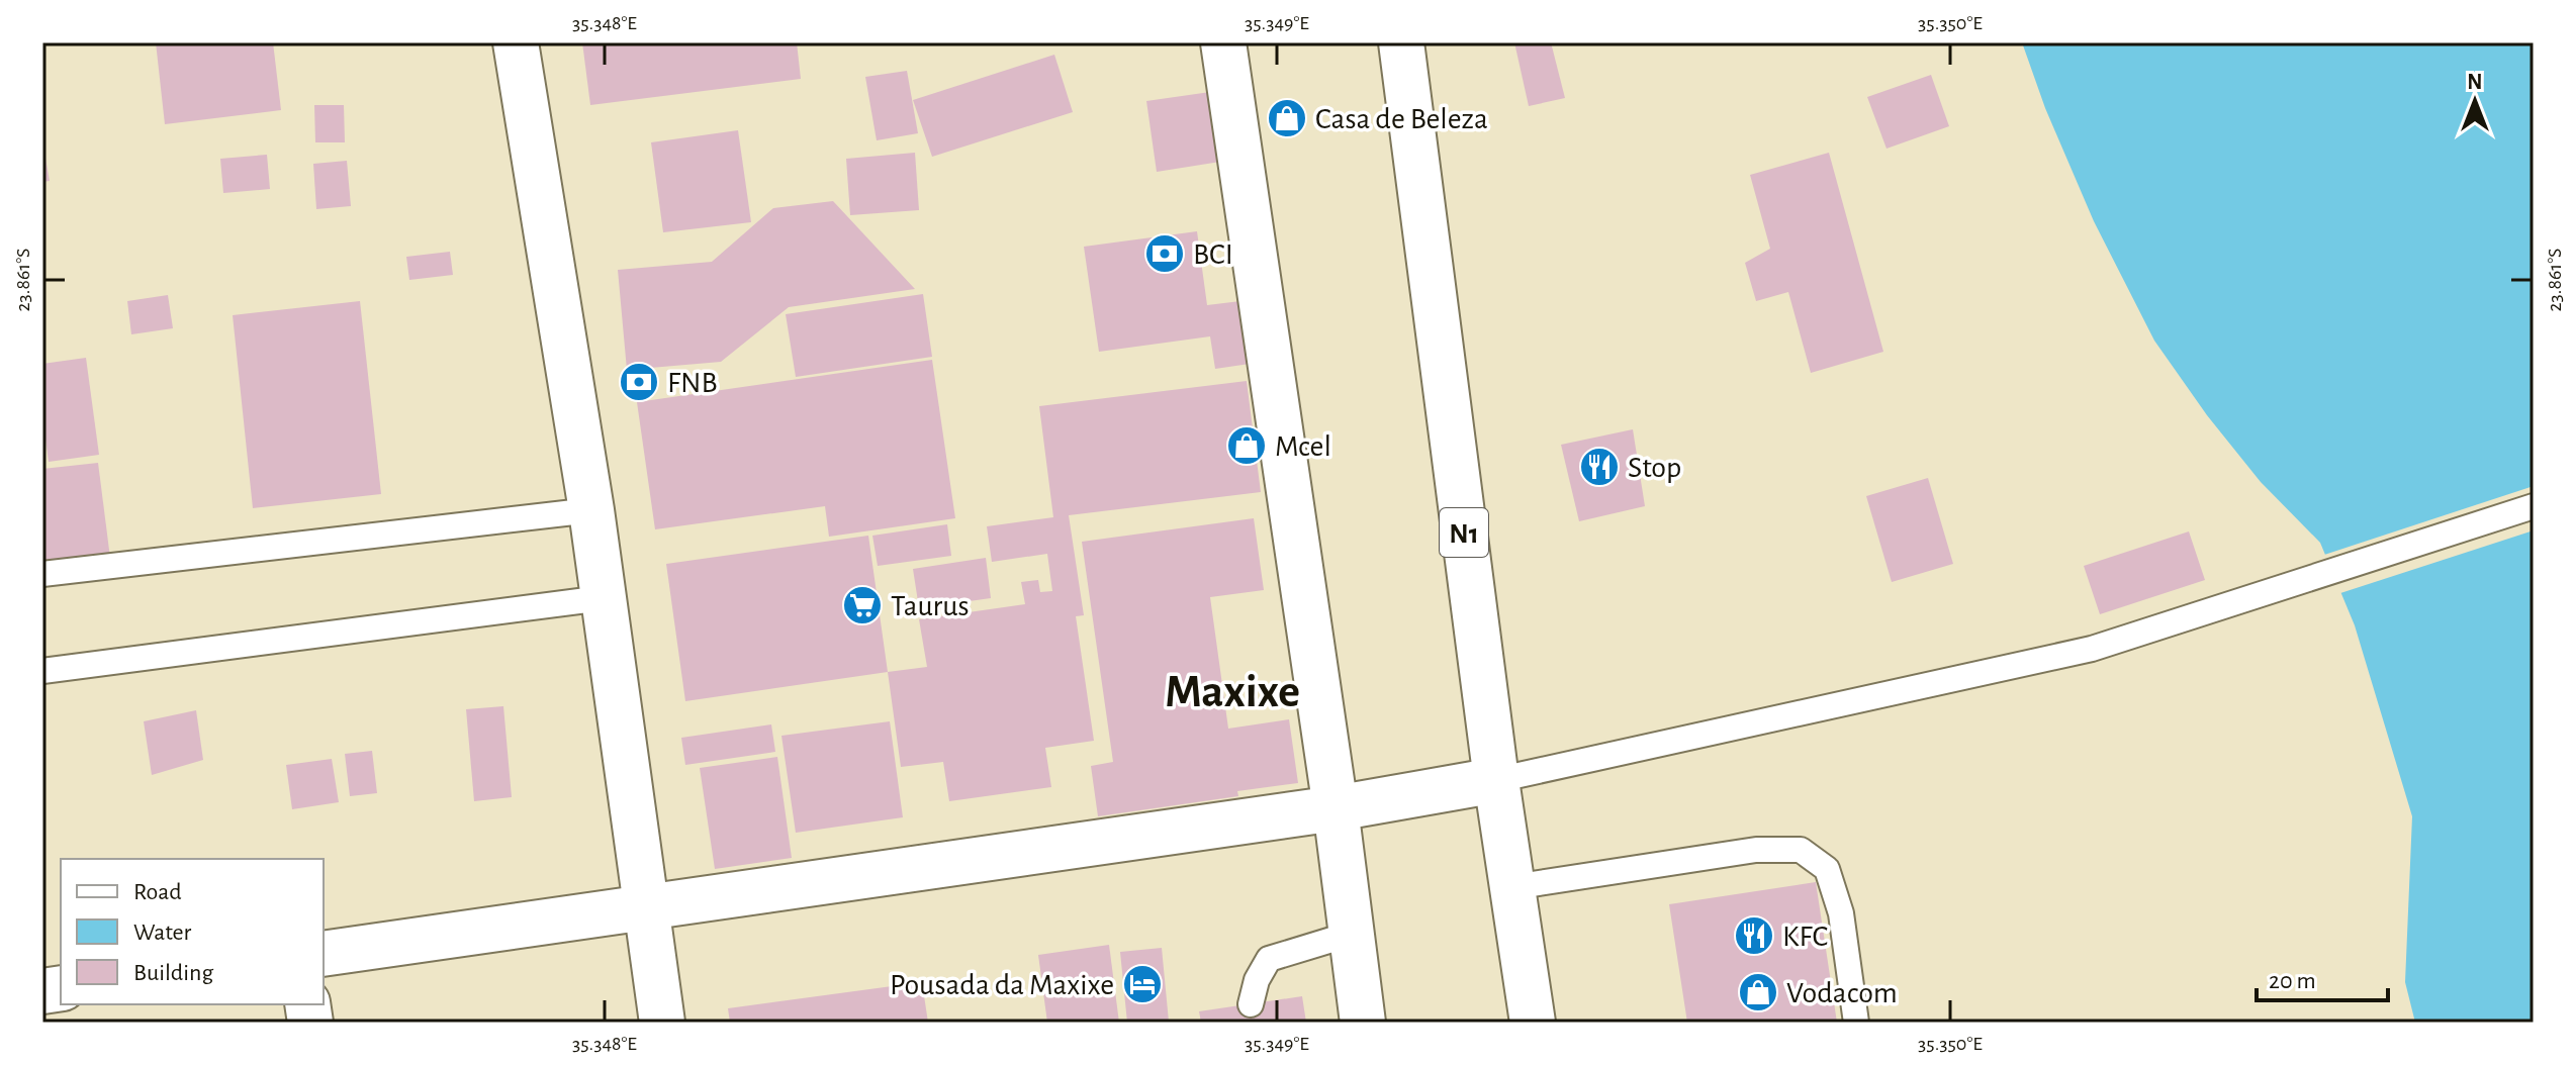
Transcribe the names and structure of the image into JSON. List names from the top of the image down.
{
  "streets": {
    "main road": ["N1"]
  },
  "districts": ["Maxixe"],
  "places": {
    "shop": ["Casa de Beleza", "Mcel", "Vodacom"],
    "bank": ["BCI", "FNB"],
    "restaurant": ["Stop", "KFC"],
    "supermarket": ["Taurus"],
    "hotel": ["Pousada da Maxixe"]
  },
  "legend": ["Road", "Water", "Building"],
  "scale_bar": "20 m",
  "north": "top",
  "coordinates": [
    "35.348°E",
    "35.349°E",
    "35.350°E",
    "23.861°S"
  ]
}
